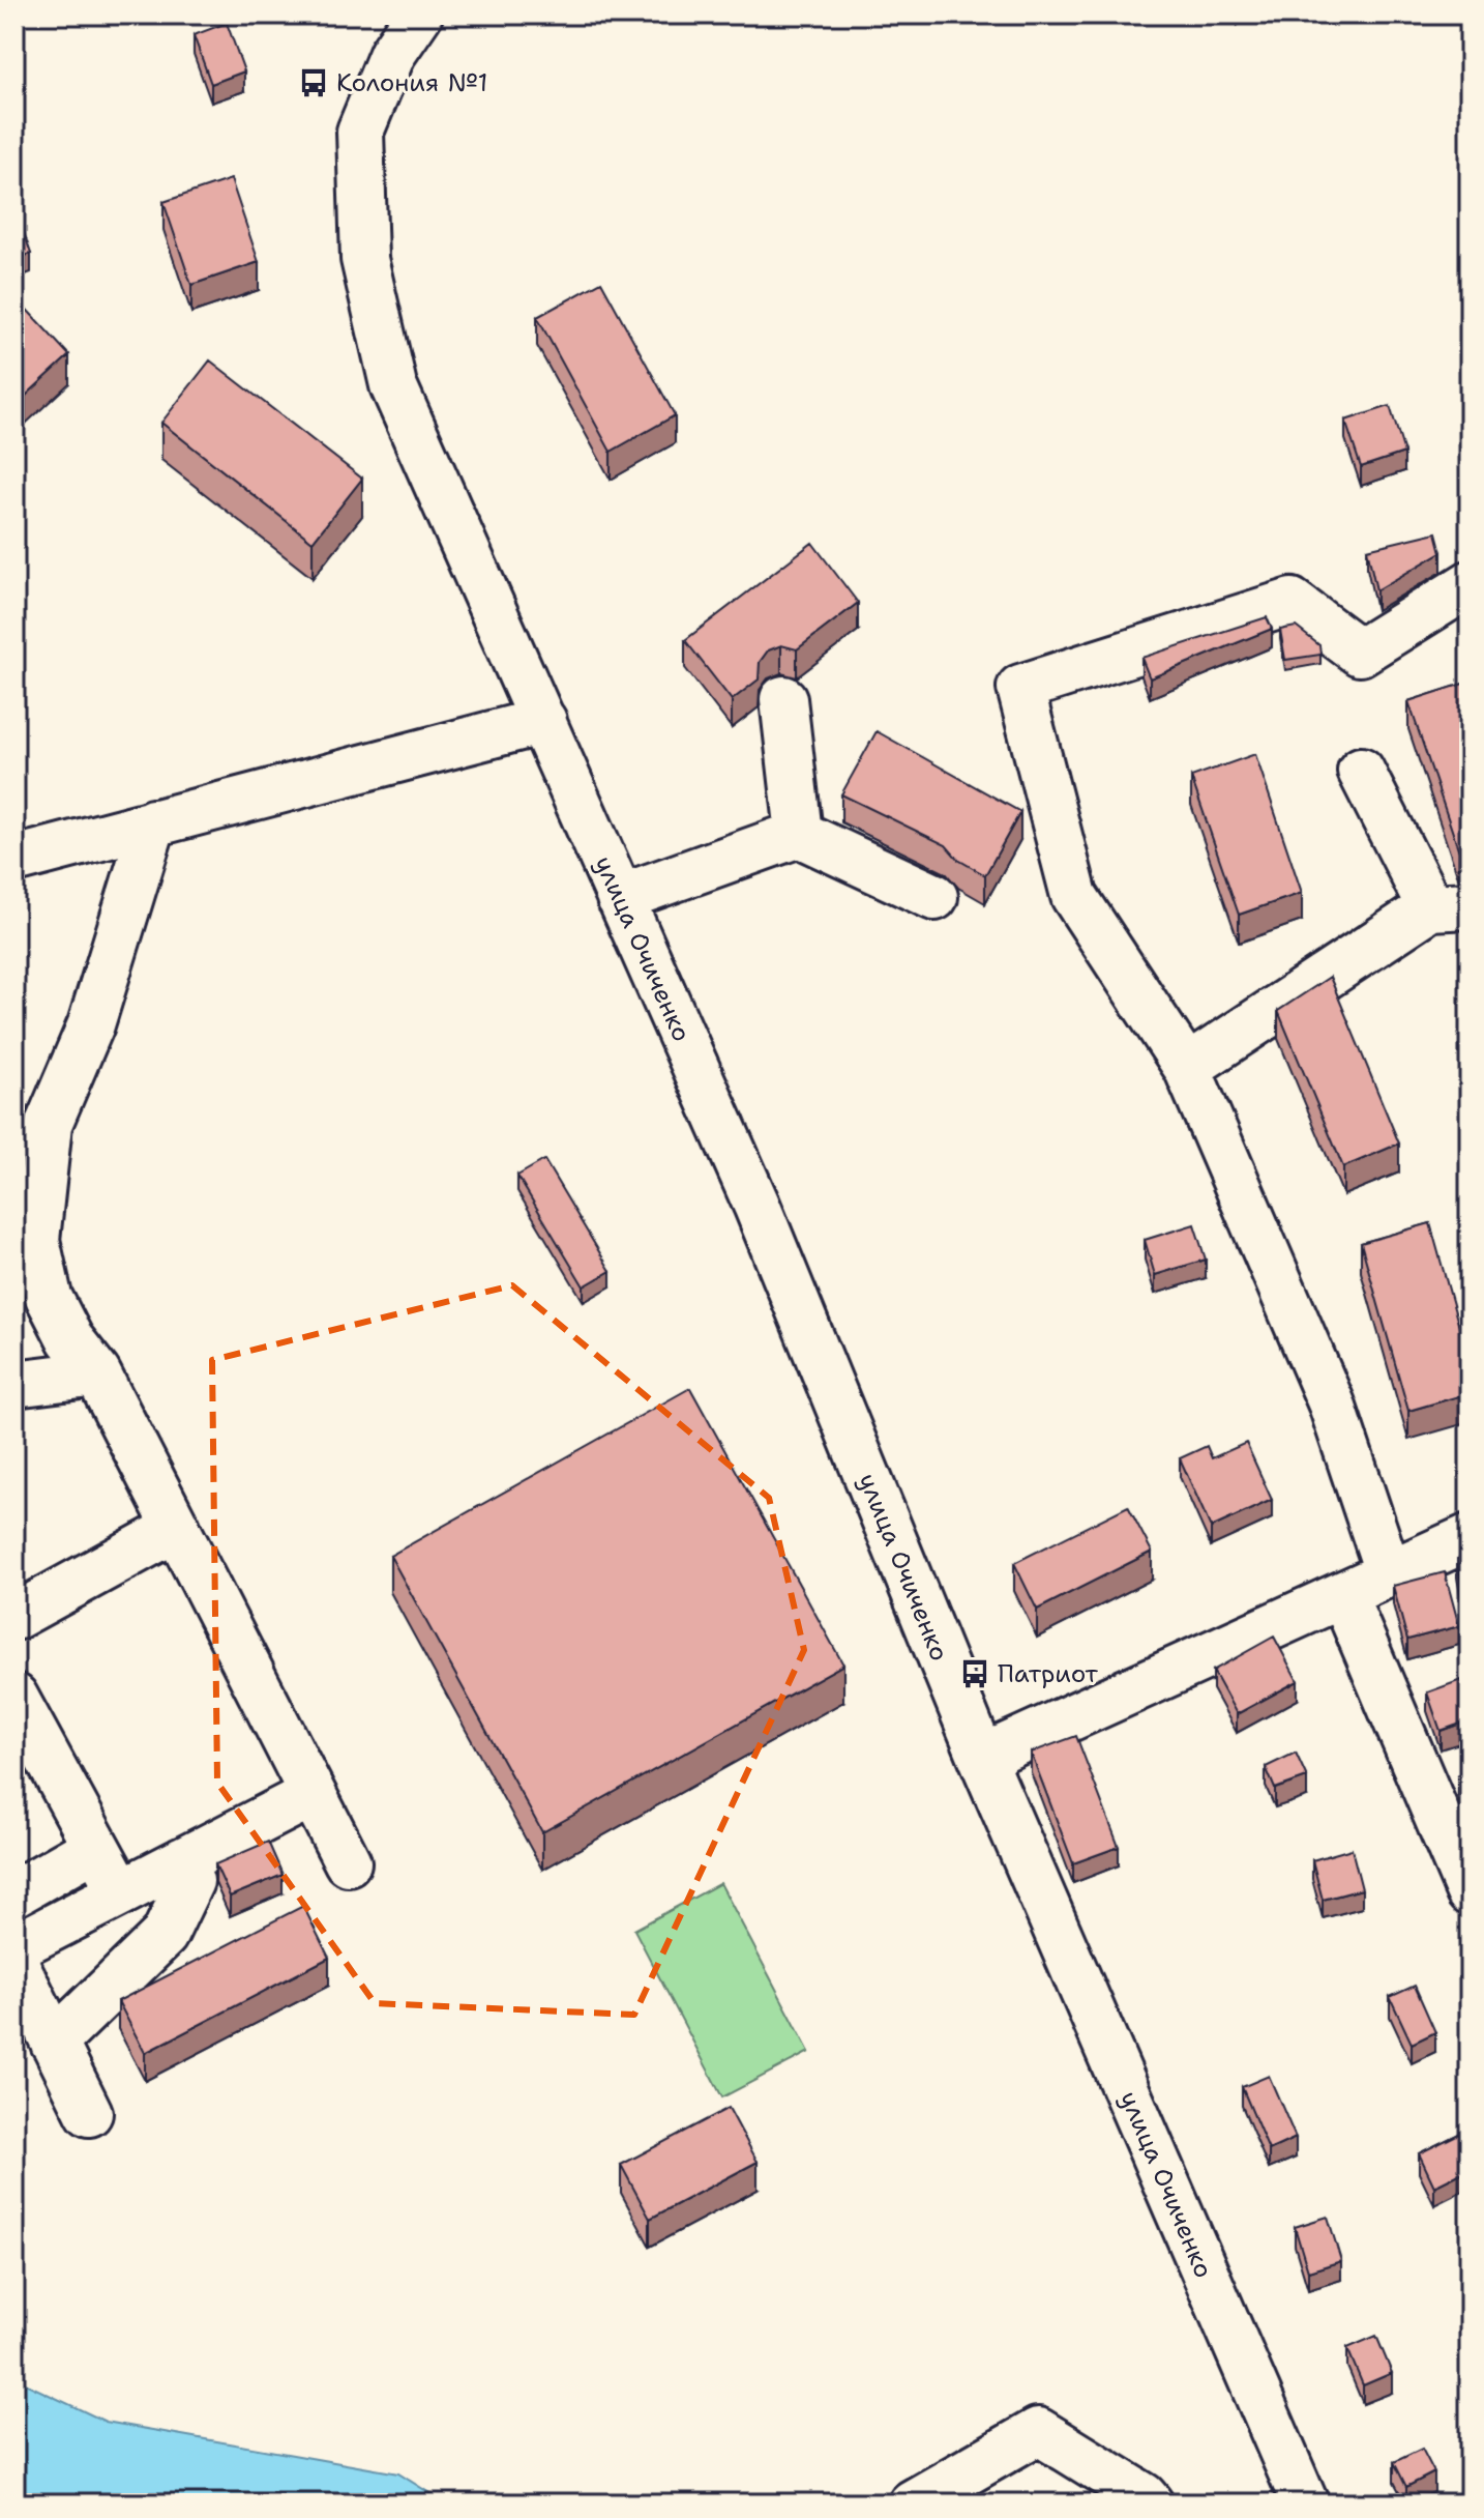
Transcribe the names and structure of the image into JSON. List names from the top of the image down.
{
  "streets": {
    "street": ["улица Очиченко"]
  },
  "places": {
    "bus stop": ["Колония №1", "Патриот"]
  }
}
